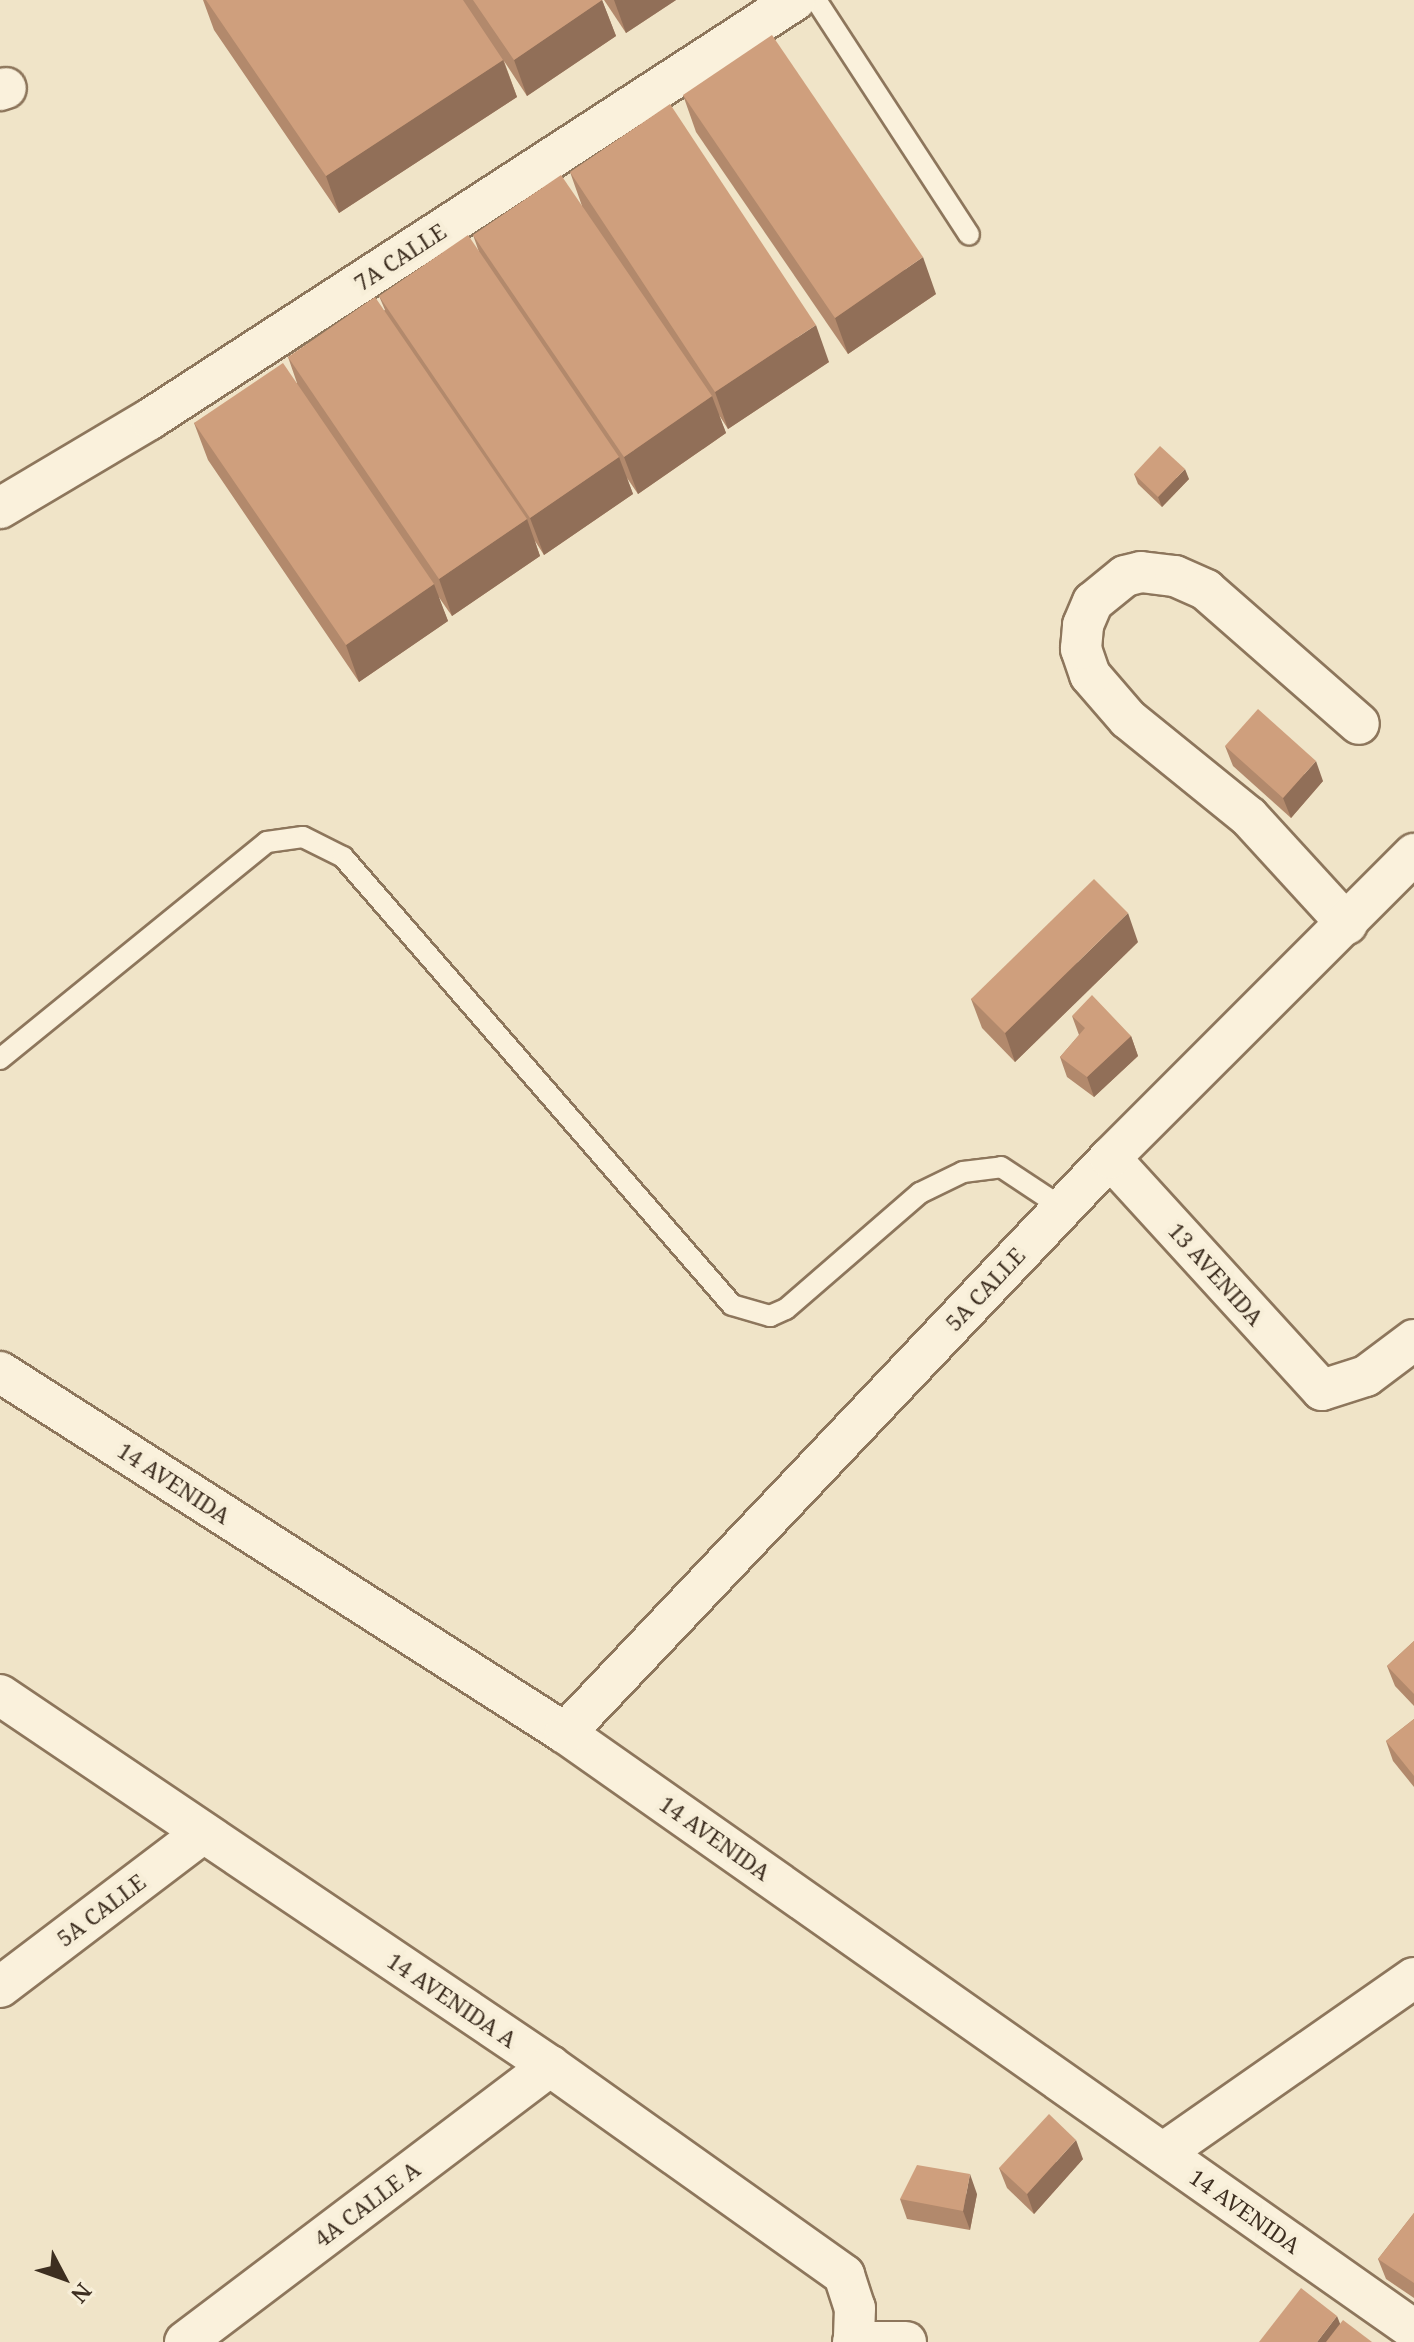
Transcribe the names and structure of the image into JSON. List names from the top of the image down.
{
  "streets": {
    "street": [
      "7A CALLE",
      "13 AVENIDA",
      "5A CALLE",
      "14 AVENIDA",
      "14 AVENIDA A",
      "4A CALLE A"
    ]
  },
  "crossings": [
    ["13 AVENIDA", "5A CALLE"],
    ["5A CALLE", "14 AVENIDA"],
    ["5A CALLE", "14 AVENIDA A"],
    ["14 AVENIDA A", "4A CALLE A"]
  ],
  "north": "bottom right"
}
